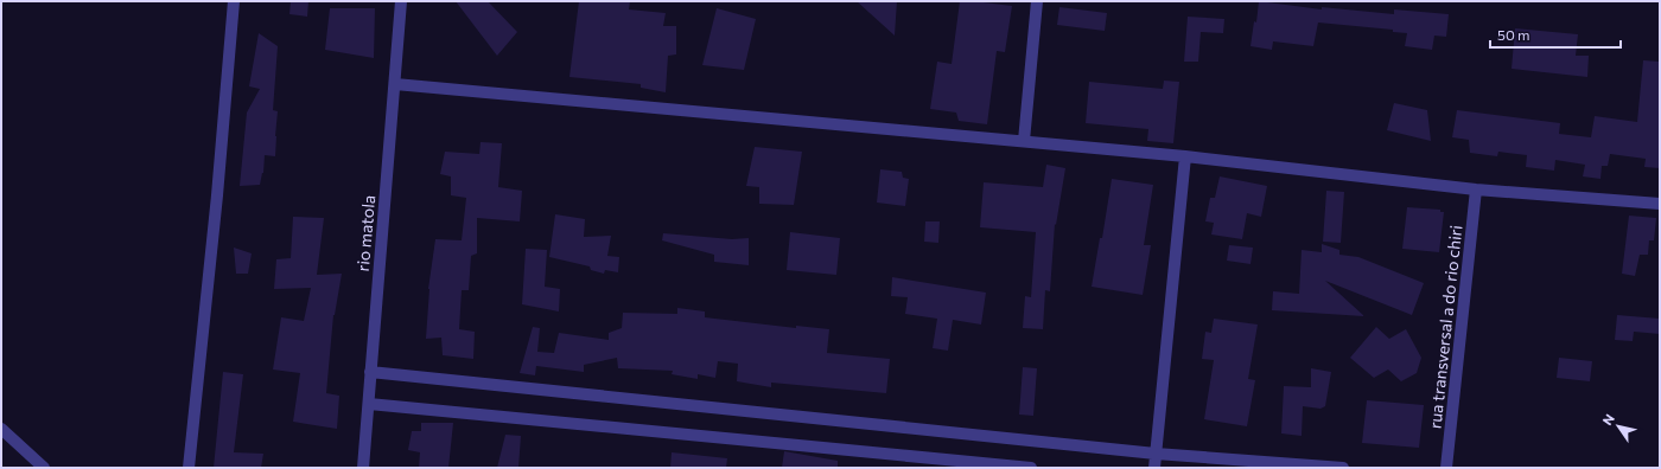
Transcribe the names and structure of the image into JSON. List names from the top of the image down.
{
  "streets": {
    "street": ["rio matola", "rua transversal a do rio chiri"]
  },
  "scale_bar": "50 m",
  "north": "top left"
}
